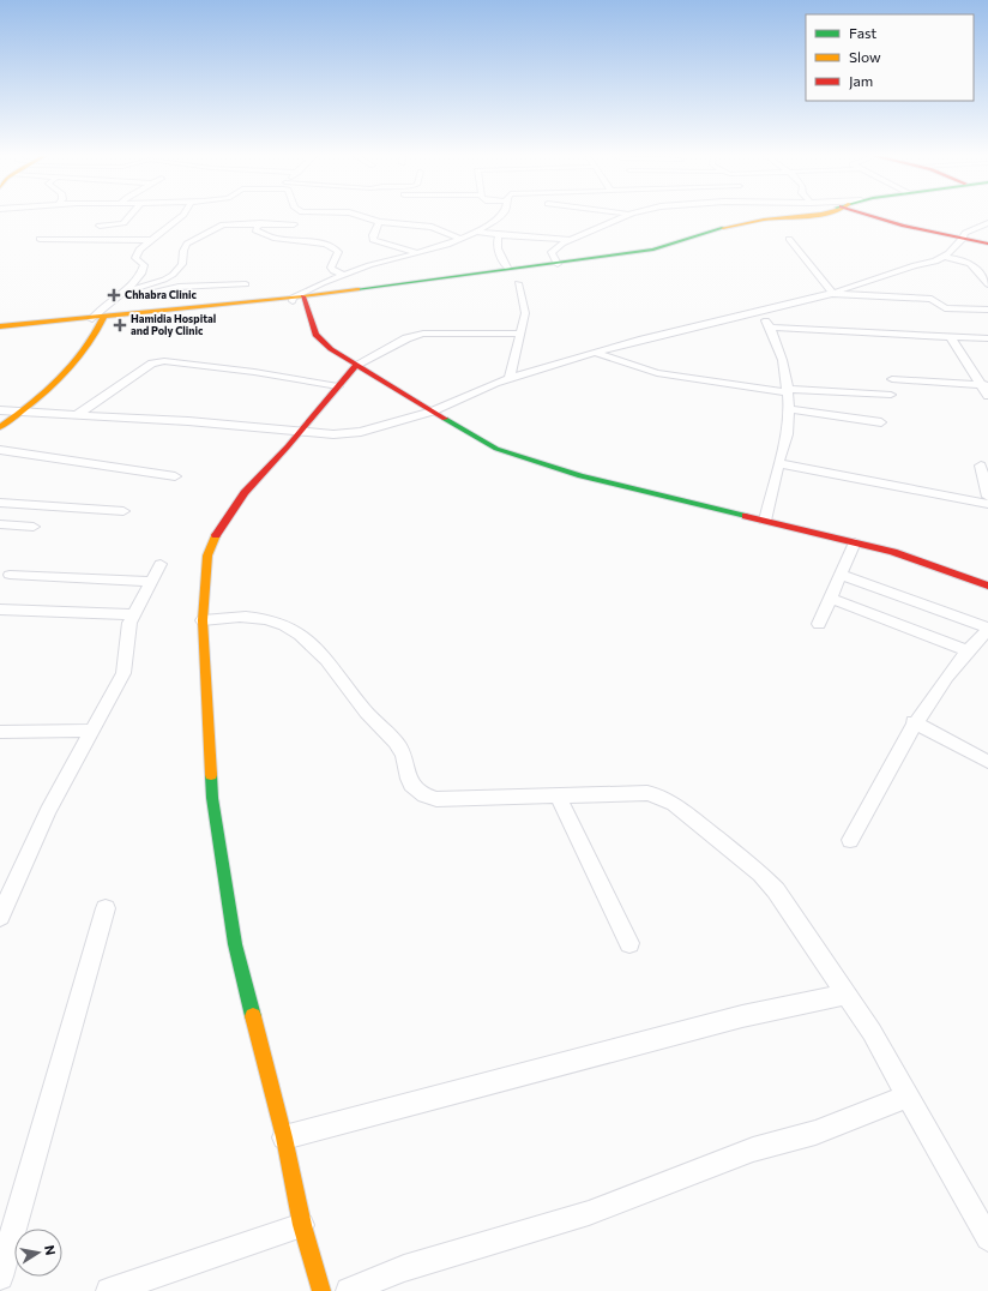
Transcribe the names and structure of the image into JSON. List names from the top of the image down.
{
  "places": {
    "health": ["Chhabra Clinic", "Hamidia Hospital and Poly Clinic"]
  },
  "legend": ["Fast", "Slow", "Jam"],
  "north": "right"
}
